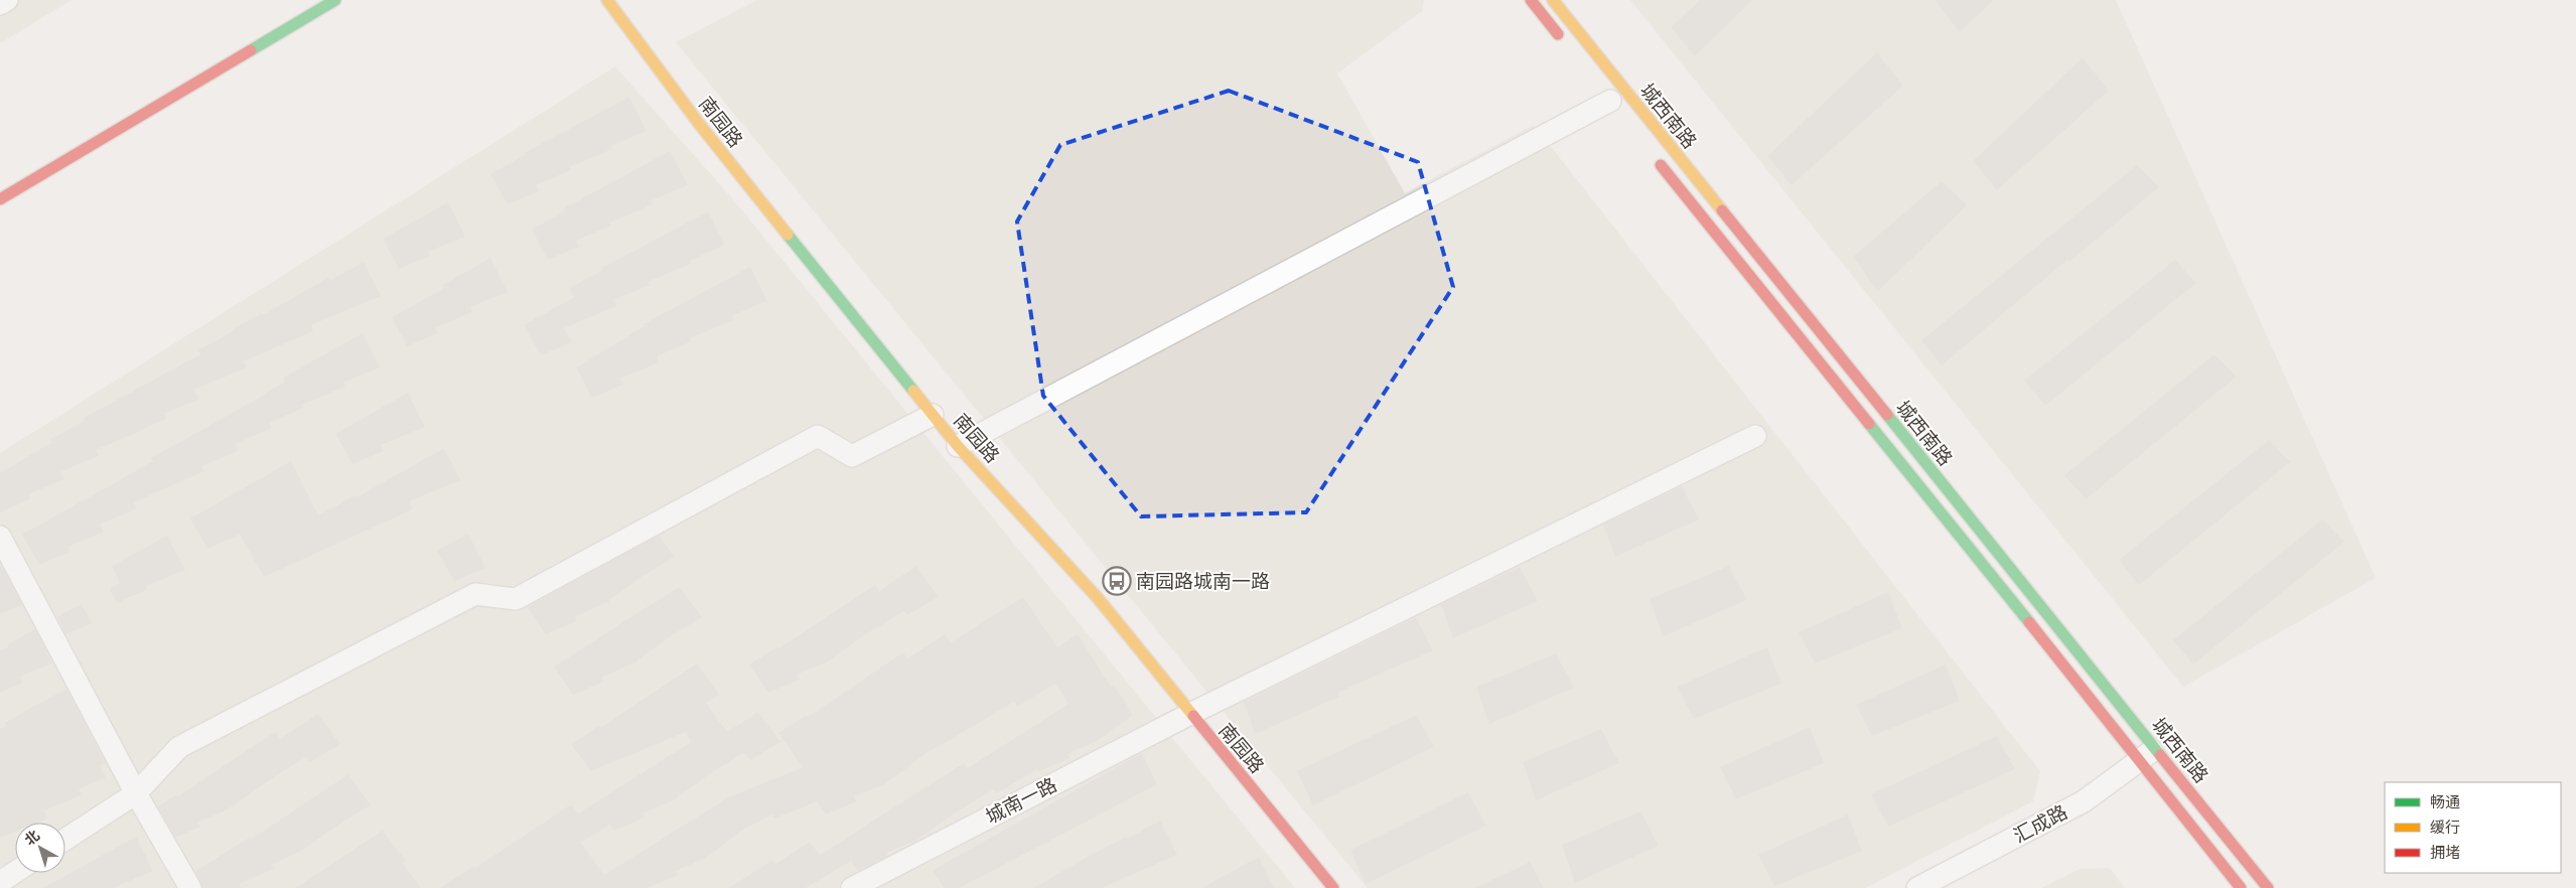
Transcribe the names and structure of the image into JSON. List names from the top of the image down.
{
  "streets": {
    "main road": ["城西南路", "南园路"],
    "street": ["城南一路", "汇成路"]
  },
  "crossings": [
    ["城西南路", "汇成路"],
    ["南园路", "城南一路"]
  ],
  "places": {
    "bus stop": ["南园路城南一路"]
  },
  "legend": ["畅通", "缓行", "拥堵"],
  "north": "top left"
}
